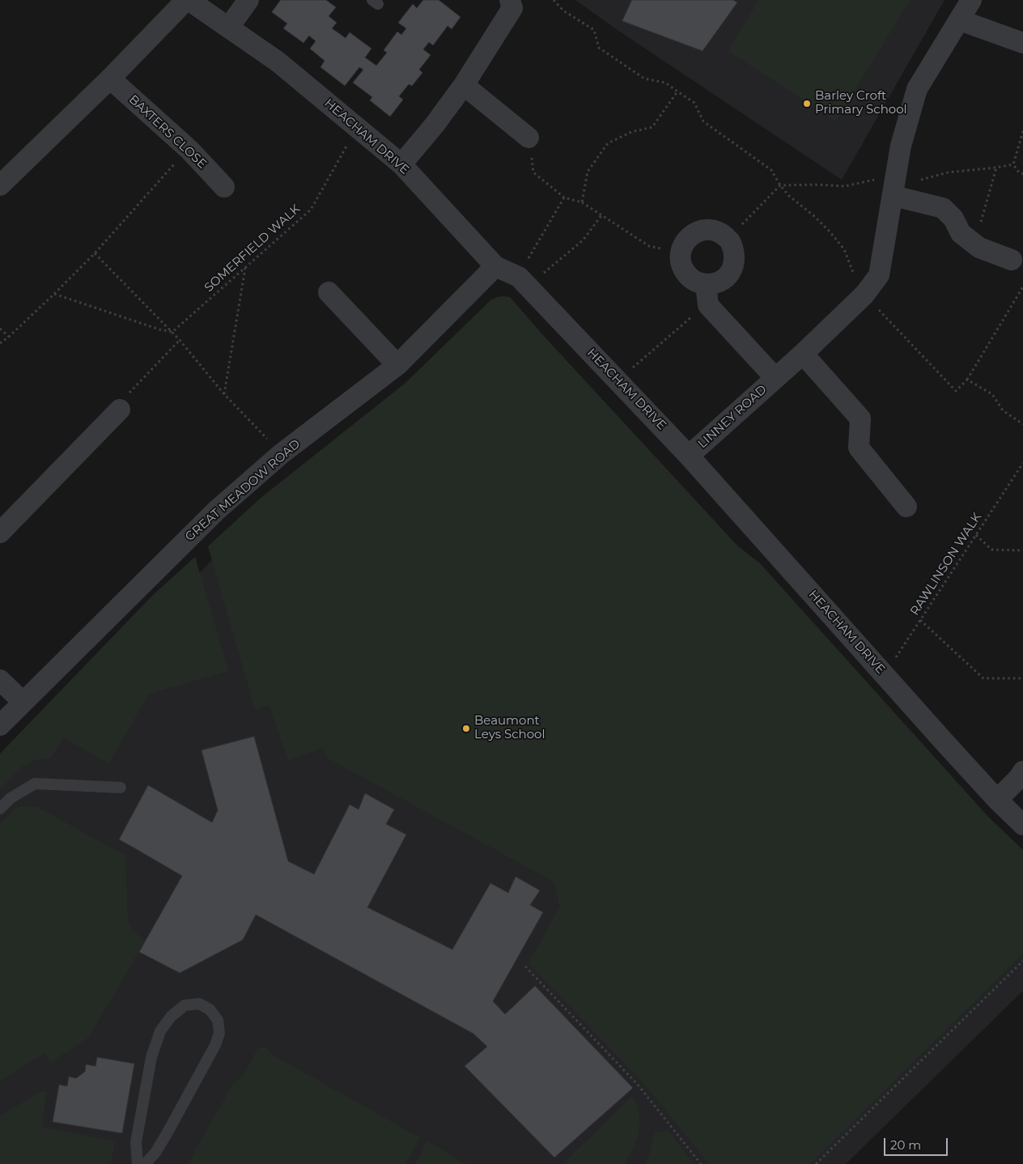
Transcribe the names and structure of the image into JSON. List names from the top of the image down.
{
  "streets": {
    "street": [
      "BAXTERS CLOSE",
      "HEACHAM DRIVE",
      "LINNEY ROAD",
      "GREAT MEADOW ROAD"
    ],
    "path": ["SOMERFIELD WALK", "RAWLINSON WALK"]
  },
  "crossings": [
    ["HEACHAM DRIVE", "SOMERFIELD WALK"],
    ["HEACHAM DRIVE", "LINNEY ROAD"],
    ["HEACHAM DRIVE", "GREAT MEADOW ROAD"],
    ["HEACHAM DRIVE", "RAWLINSON WALK"]
  ],
  "places": ["Barley Croft Primary School", "Beaumont Leys School"],
  "scale_bar": "20 m"
}
